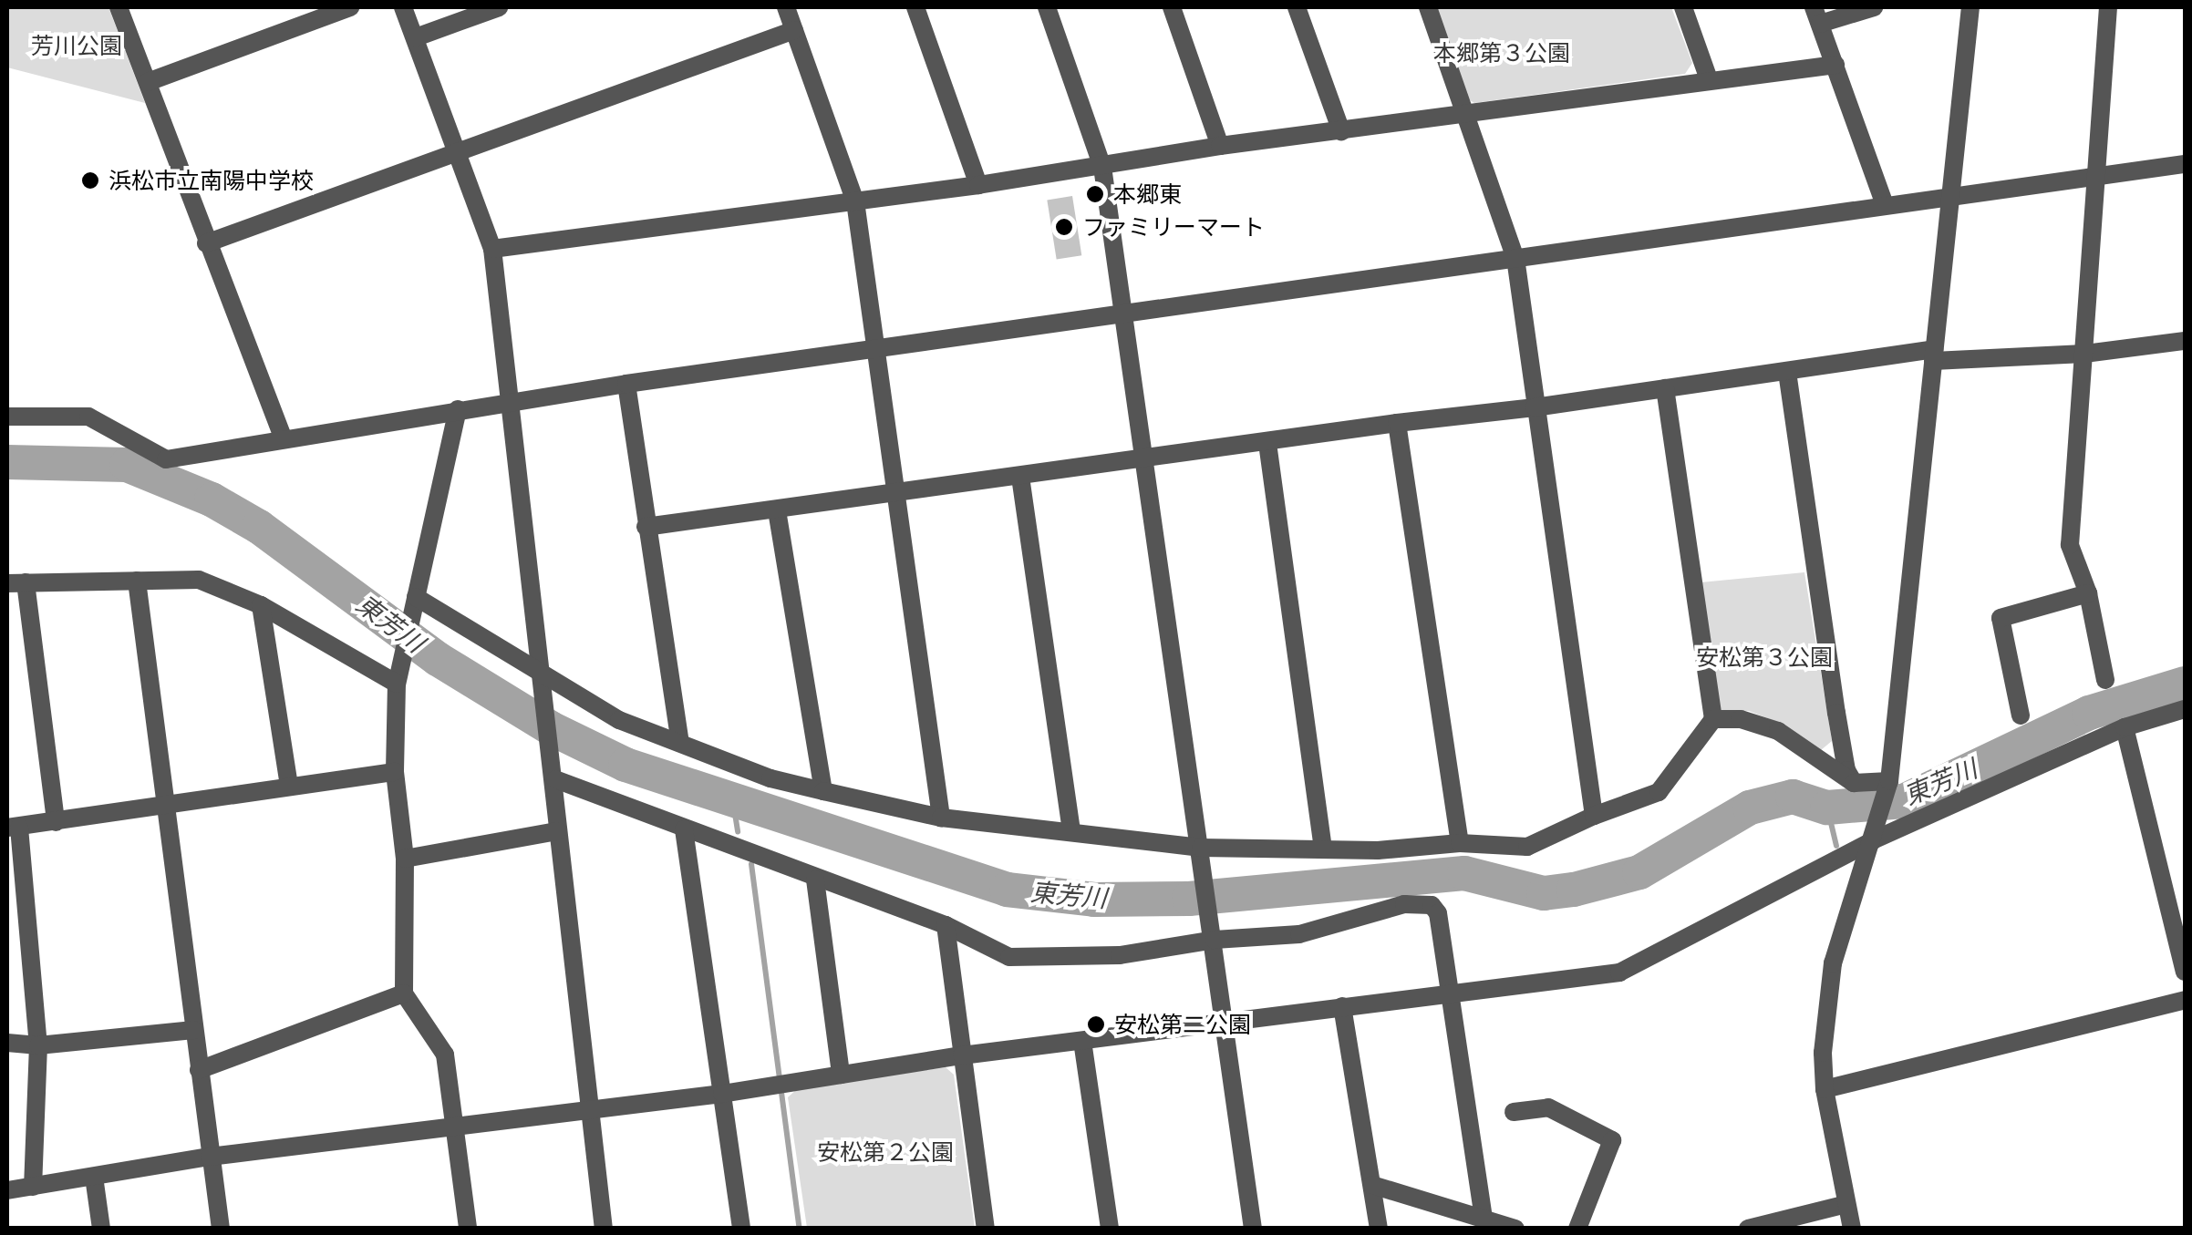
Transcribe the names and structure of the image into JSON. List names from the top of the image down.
{
  "water": ["東芳川"],
  "parks": [
    "芳川公園",
    "本郷第３公園",
    "安松第３公園",
    "安松第２公園"
  ],
  "places": [
    "浜松市立南陽中学校",
    "本郷東",
    "ファミリーマート",
    "安松第二公園"
  ]
}
